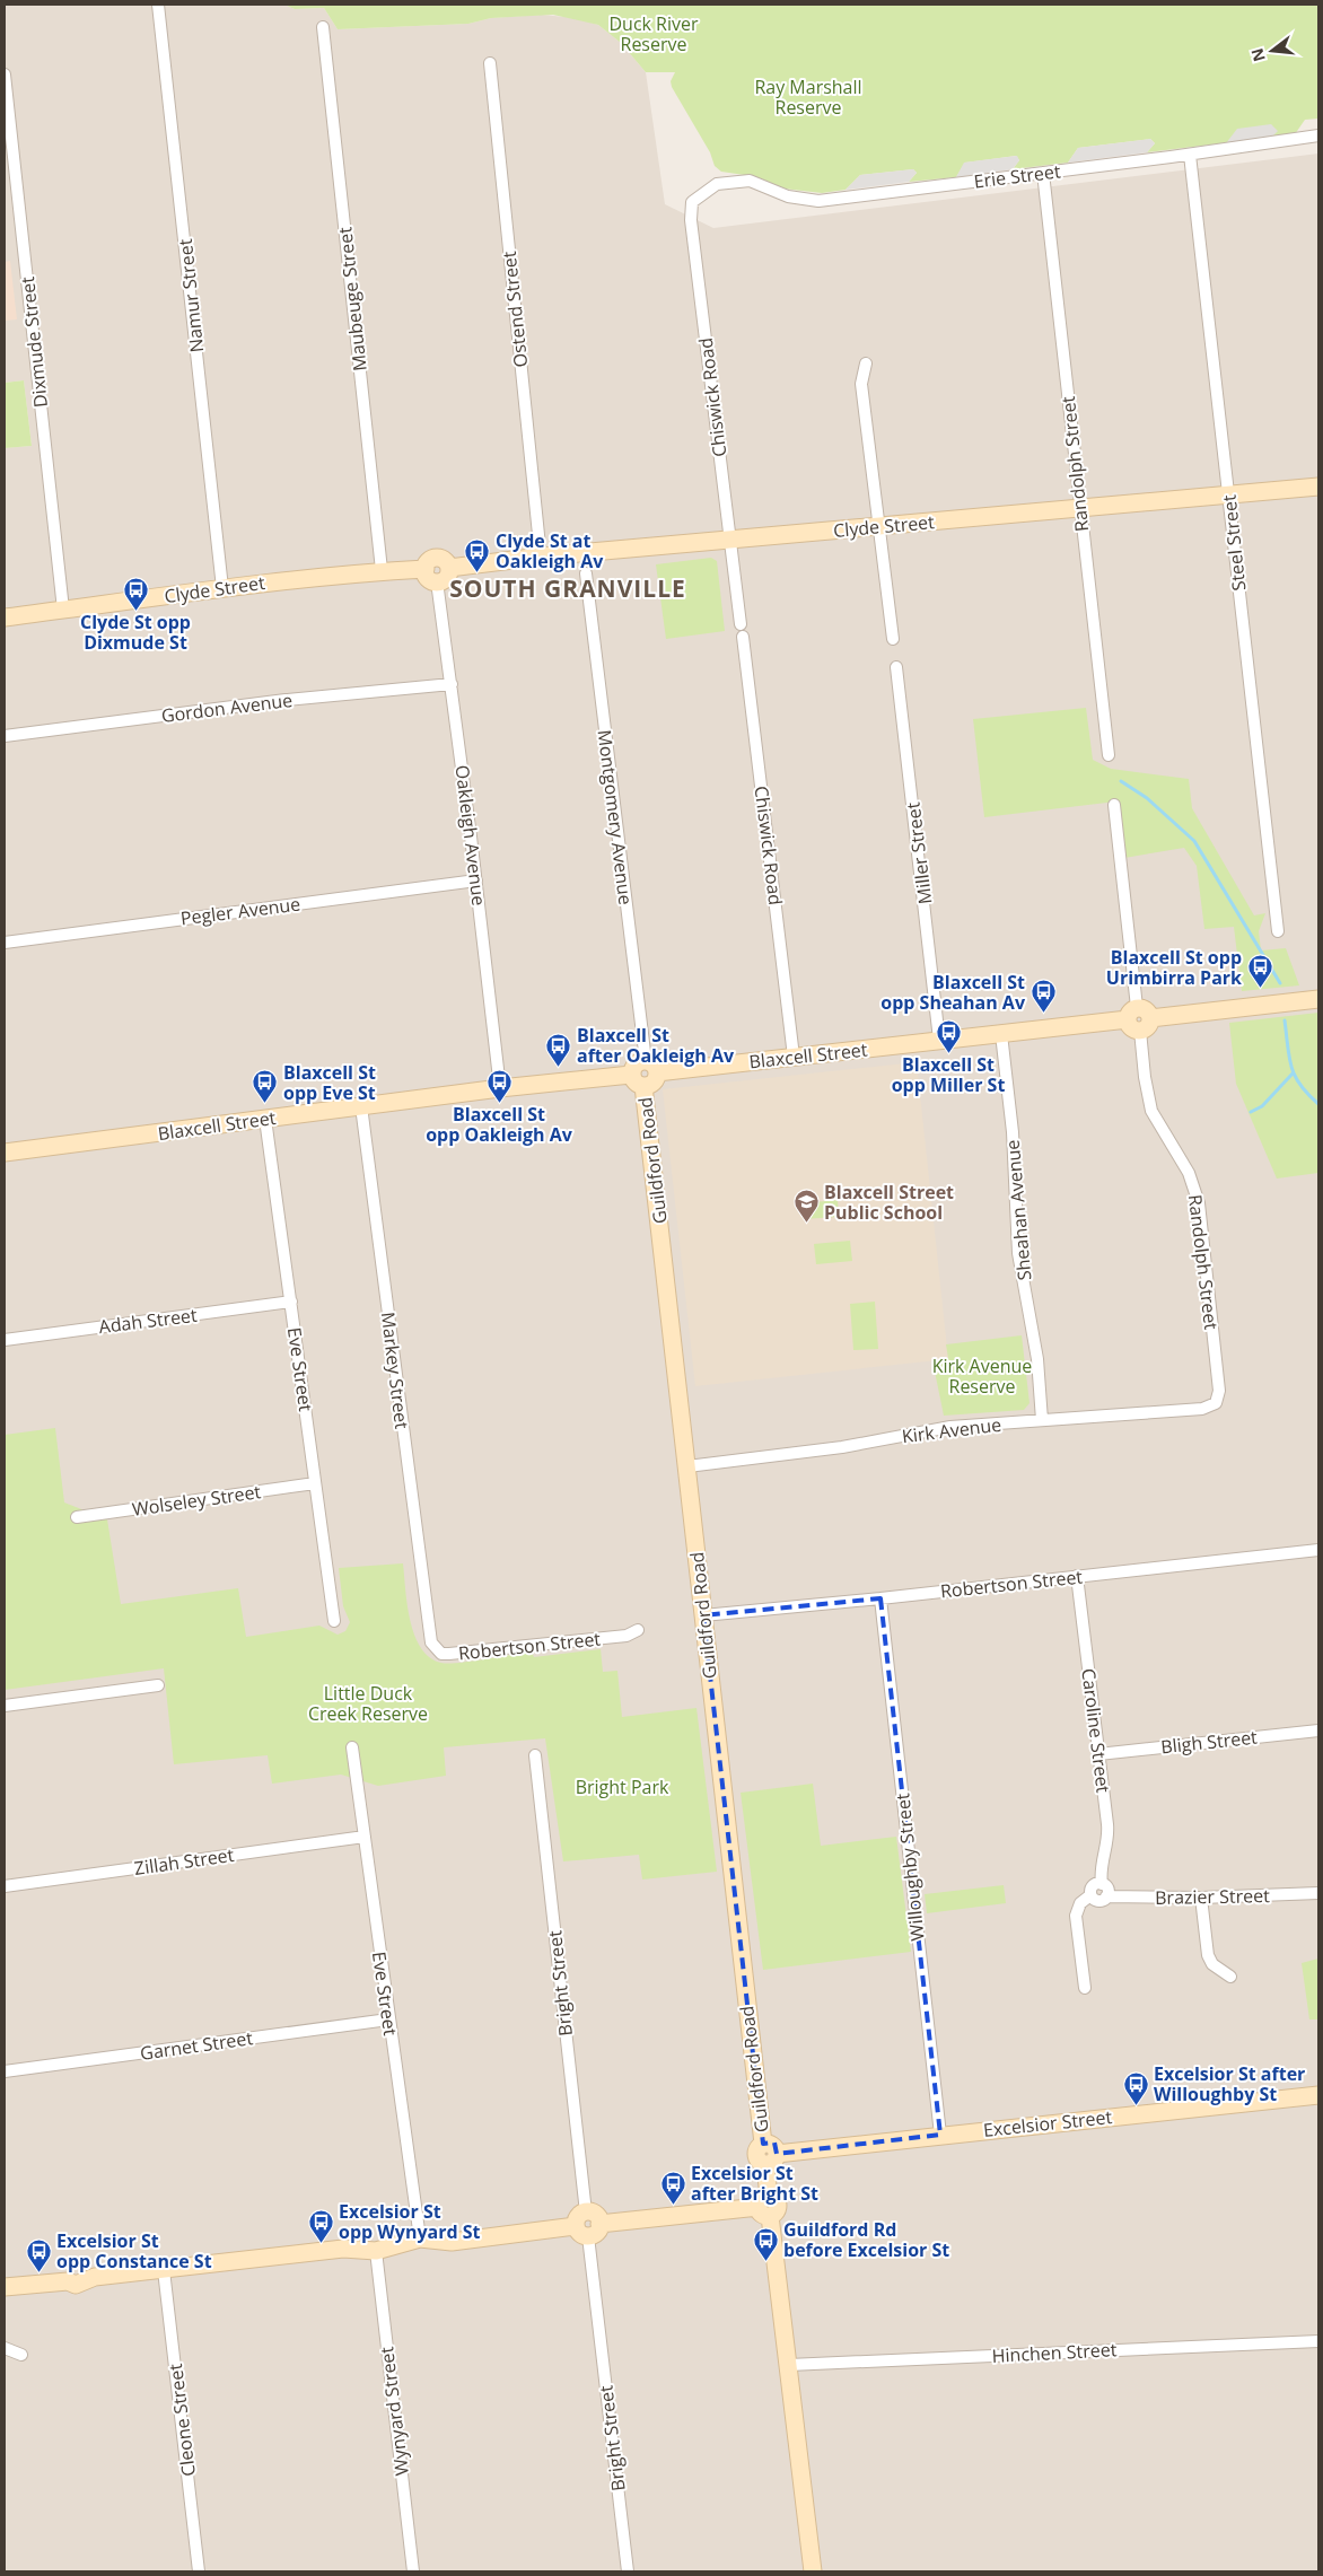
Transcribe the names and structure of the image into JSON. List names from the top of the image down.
{
  "streets": {
    "street": [
      "Erie Street",
      "Namur Street",
      "Maubeuge Street",
      "Ostend Street",
      "Dixmude Street",
      "Chiswick Road",
      "Randolph Street",
      "Clyde Street",
      "Steel Street",
      "Gordon Avenue",
      "Montgomery Avenue",
      "Oakleigh Avenue",
      "Miller Street",
      "Pegler Avenue",
      "Blaxcell Street",
      "Guildford Road",
      "Sheahan Avenue",
      "Adah Street",
      "Eve Street",
      "Markey Street",
      "Kirk Avenue",
      "Wolseley Street",
      "Robertson Street",
      "Caroline Street",
      "Bligh Street",
      "Zillah Street",
      "Willoughby Street",
      "Brazier Street",
      "Bright Street",
      "Garnet Street",
      "Excelsior Street",
      "Hinchen Street",
      "Wynyard Street",
      "Cleone Street"
    ]
  },
  "crossings": [
    ["Erie Street", "Chiswick Road"],
    ["Erie Street", "Randolph Street"],
    ["Erie Street", "Steel Street"],
    ["Namur Street", "Clyde Street"],
    ["Maubeuge Street", "Clyde Street"],
    ["Ostend Street", "Clyde Street"],
    ["Dixmude Street", "Clyde Street"],
    ["Chiswick Road", "Clyde Street"],
    ["Chiswick Road", "Blaxcell Street"],
    ["Randolph Street", "Clyde Street"],
    ["Randolph Street", "Kirk Avenue"],
    ["Clyde Street", "Steel Street"],
    ["Clyde Street", "Oakleigh Avenue"],
    ["Gordon Avenue", "Oakleigh Avenue"],
    ["Montgomery Avenue", "Blaxcell Street"],
    ["Oakleigh Avenue", "Pegler Avenue"],
    ["Oakleigh Avenue", "Blaxcell Street"],
    ["Miller Street", "Blaxcell Street"],
    ["Blaxcell Street", "Guildford Road"],
    ["Blaxcell Street", "Sheahan Avenue"],
    ["Blaxcell Street", "Eve Street"],
    ["Blaxcell Street", "Markey Street"],
    ["Guildford Road", "Kirk Avenue"],
    ["Guildford Road", "Robertson Street"],
    ["Guildford Road", "Excelsior Street"],
    ["Guildford Road", "Hinchen Street"],
    ["Sheahan Avenue", "Kirk Avenue"],
    ["Adah Street", "Eve Street"],
    ["Eve Street", "Wolseley Street"],
    ["Eve Street", "Zillah Street"],
    ["Eve Street", "Garnet Street"],
    ["Markey Street", "Robertson Street"],
    ["Robertson Street", "Caroline Street"],
    ["Robertson Street", "Willoughby Street"],
    ["Caroline Street", "Bligh Street"],
    ["Caroline Street", "Brazier Street"],
    ["Willoughby Street", "Excelsior Street"]
  ],
  "districts": ["SOUTH GRANVILLE"],
  "parks": [
    "Duck River Reserve",
    "Ray Marshall Reserve",
    "Kirk Avenue Reserve",
    "Little Duck Creek Reserve",
    "Bright Park"
  ],
  "places": {
    "bus stop": [
      "Clyde St at Oakleigh Av",
      "Clyde St opp Dixmude St",
      "Blaxcell St opp Urimbirra Park",
      "Blaxcell St opp Sheahan Av",
      "Blaxcell St opp Miller St",
      "Blaxcell St after Oakleigh Av",
      "Blaxcell St opp Oakleigh Av",
      "Blaxcell St opp Eve St",
      "Excelsior St after Willoughby St",
      "Excelsior St after Bright St",
      "Excelsior St opp Wynyard St",
      "Guildford Rd before Excelsior St",
      "Excelsior St opp Constance St"
    ],
    "school or university": ["Blaxcell Street Public School"]
  },
  "north": "left"
}
